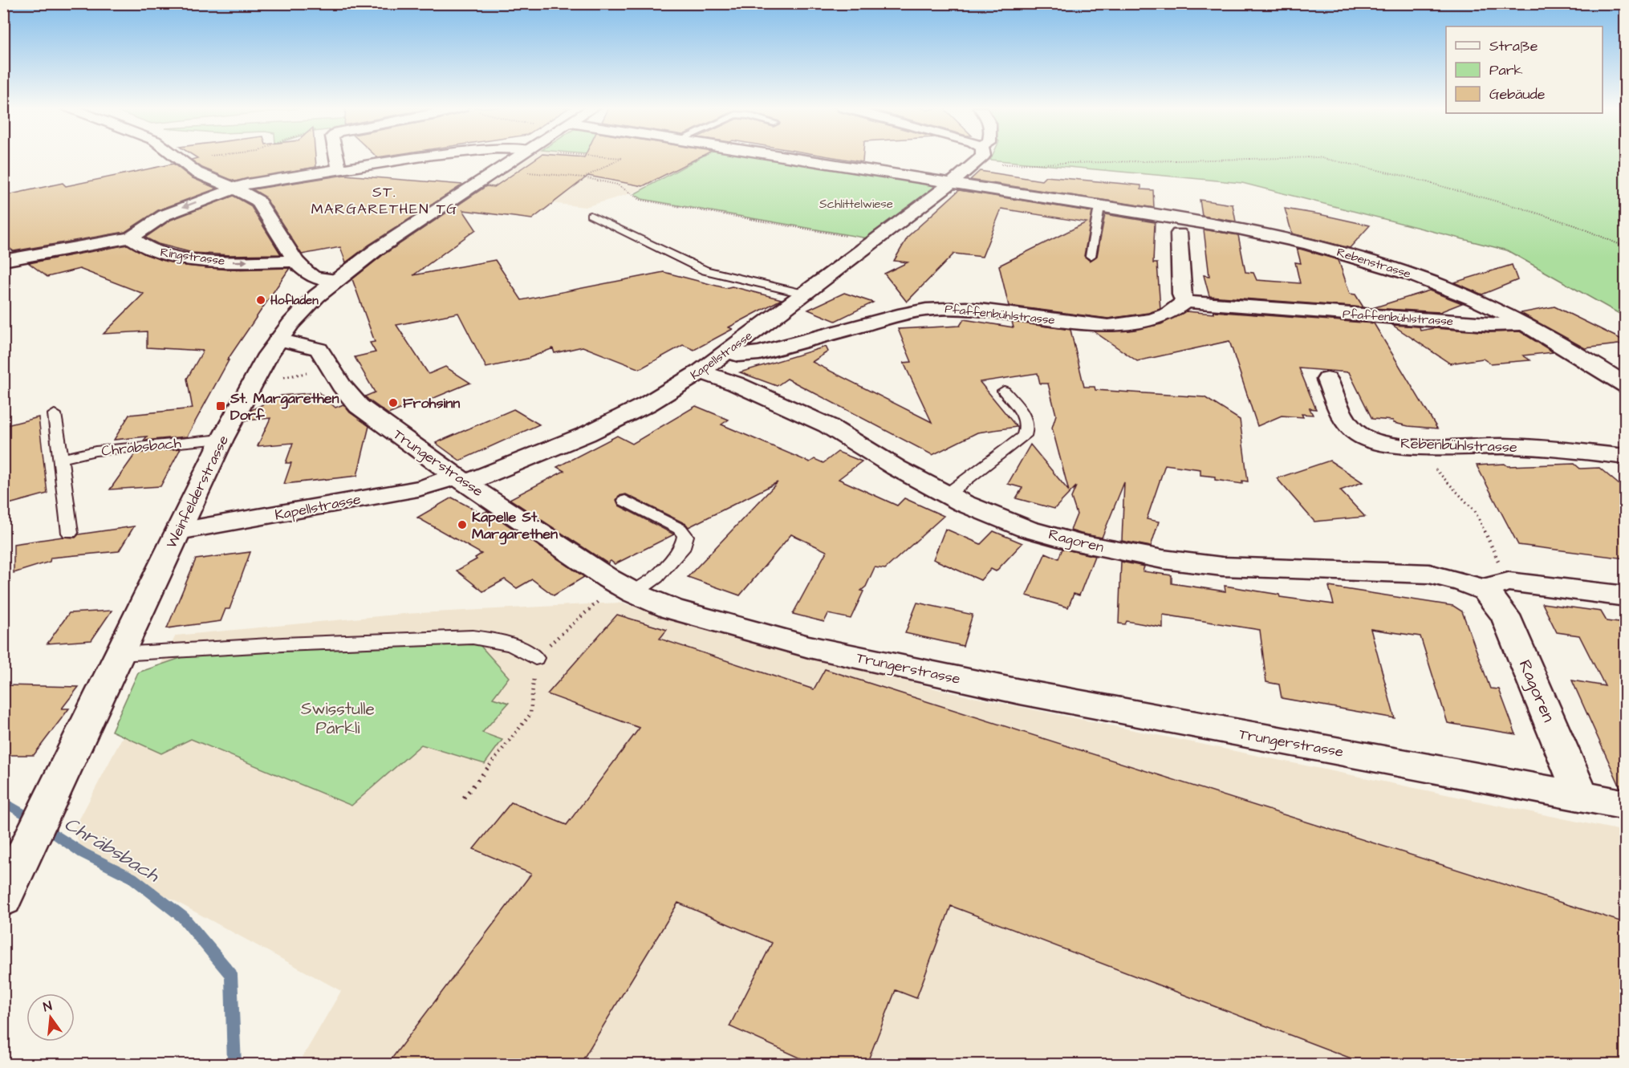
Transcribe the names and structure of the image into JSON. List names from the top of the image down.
{
  "streets": {
    "street": [
      "Ringstrasse",
      "Rebenstrasse",
      "Pfaffenbühlstrasse",
      "Kapellstrasse",
      "Rebenbühlstrasse",
      "Trungerstrasse",
      "Weinfelderstrasse",
      "Ragoren"
    ],
    "lane": ["Chräbsbach"]
  },
  "crossings": [
    ["Rebenstrasse", "Pfaffenbühlstrasse"],
    ["Rebenstrasse", "Kapellstrasse"],
    ["Pfaffenbühlstrasse", "Kapellstrasse"],
    ["Kapellstrasse", "Trungerstrasse"],
    ["Kapellstrasse", "Weinfelderstrasse"],
    ["Kapellstrasse", "Ragoren"],
    ["Chräbsbach", "Weinfelderstrasse"],
    ["Trungerstrasse", "Weinfelderstrasse"],
    ["Trungerstrasse", "Ragoren"]
  ],
  "districts": ["ST. MARGARETHEN TG"],
  "water": ["Chräbsbach"],
  "parks": ["Schlittelwiese", "Swisstulle Pärkli"],
  "places": {
    "other": ["Hofladen", "Frohsinn", "Kapelle St. Margarethen"],
    "transit": ["St. Margarethen Dorf"]
  },
  "legend": ["Straße", "Park", "Gebäude"],
  "north": "top"
}
